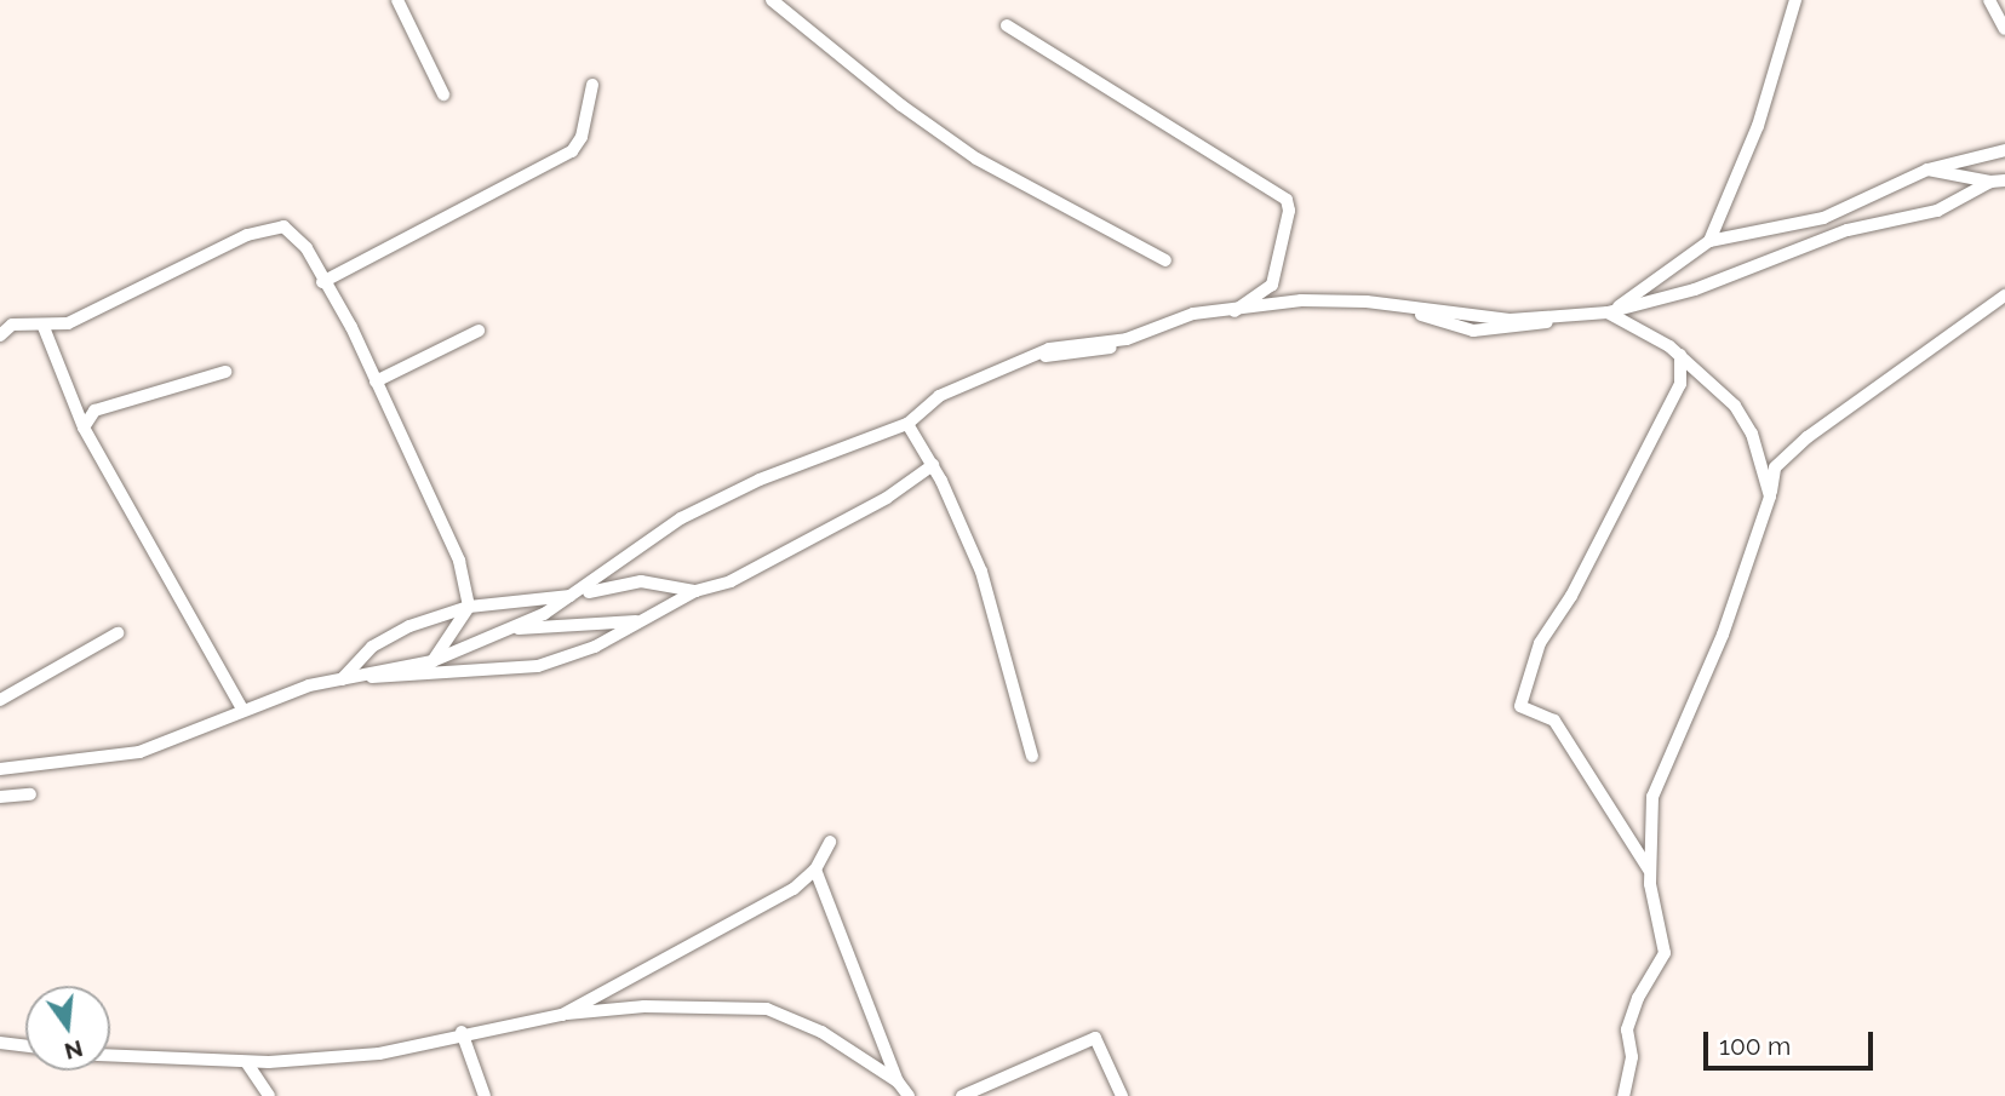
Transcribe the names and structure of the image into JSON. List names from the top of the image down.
{
  "scale_bar": "100 m",
  "north": "bottom"
}
